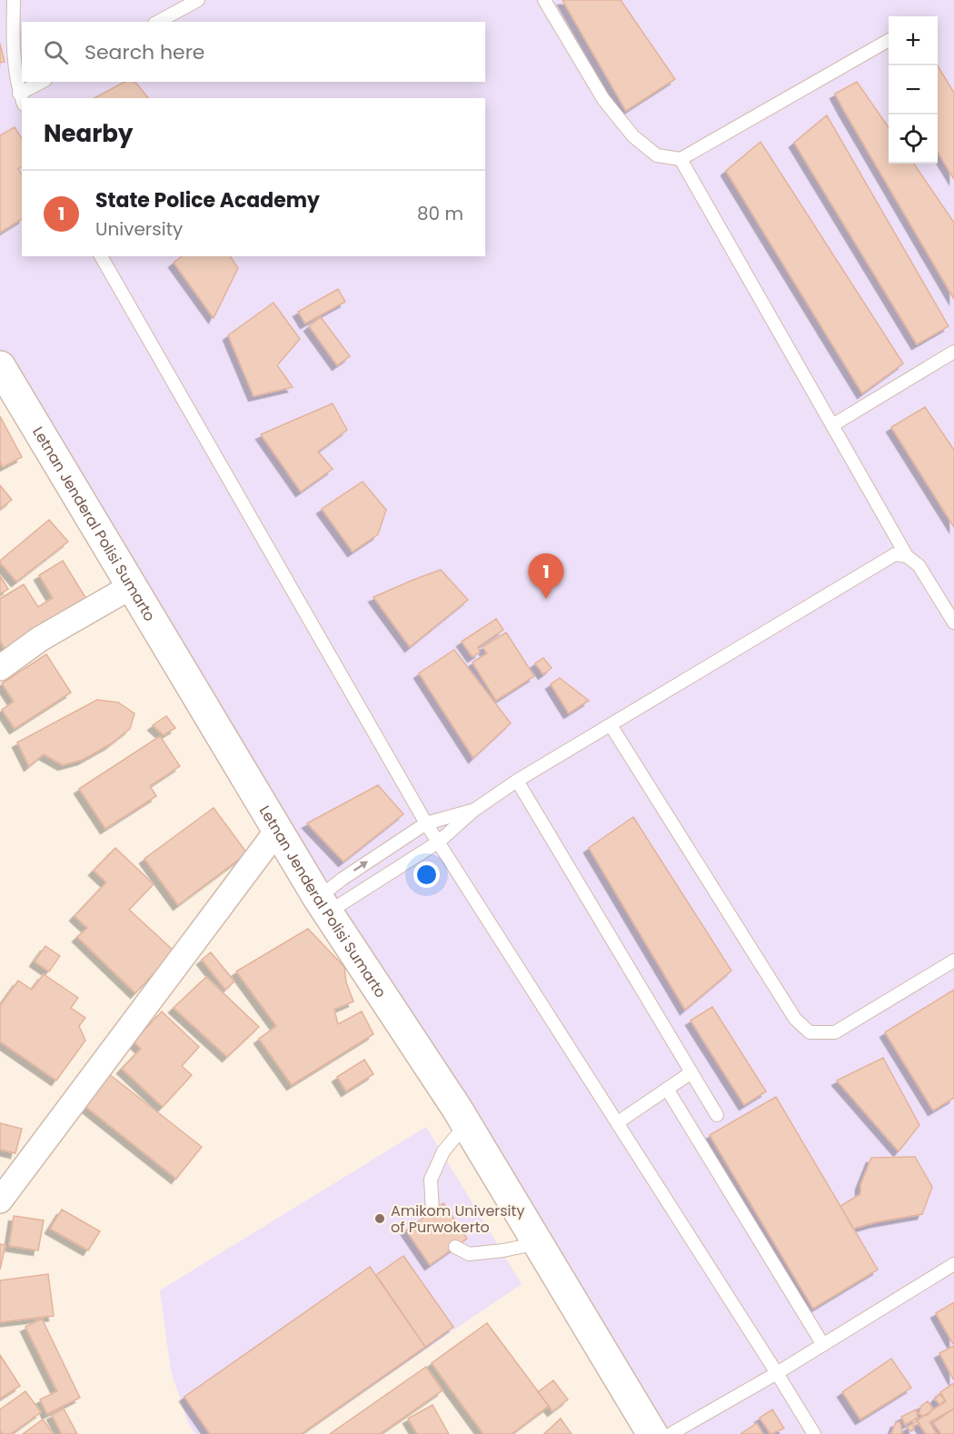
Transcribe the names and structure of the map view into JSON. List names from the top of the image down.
{
  "streets": {
    "street": ["Letnan Jenderal Polisi Sumarto"]
  },
  "places": ["Amikom University of Purwokerto"],
  "page": {
    "map_buttons": ["+", "−"],
    "search": "Search here",
    "heading": "Nearby",
    "list": [
      {
        "mark": "1",
        "name": "State Police Academy",
        "note": "University",
        "value": "80 m"
      }
    ],
    "pins": "1"
  }
}
